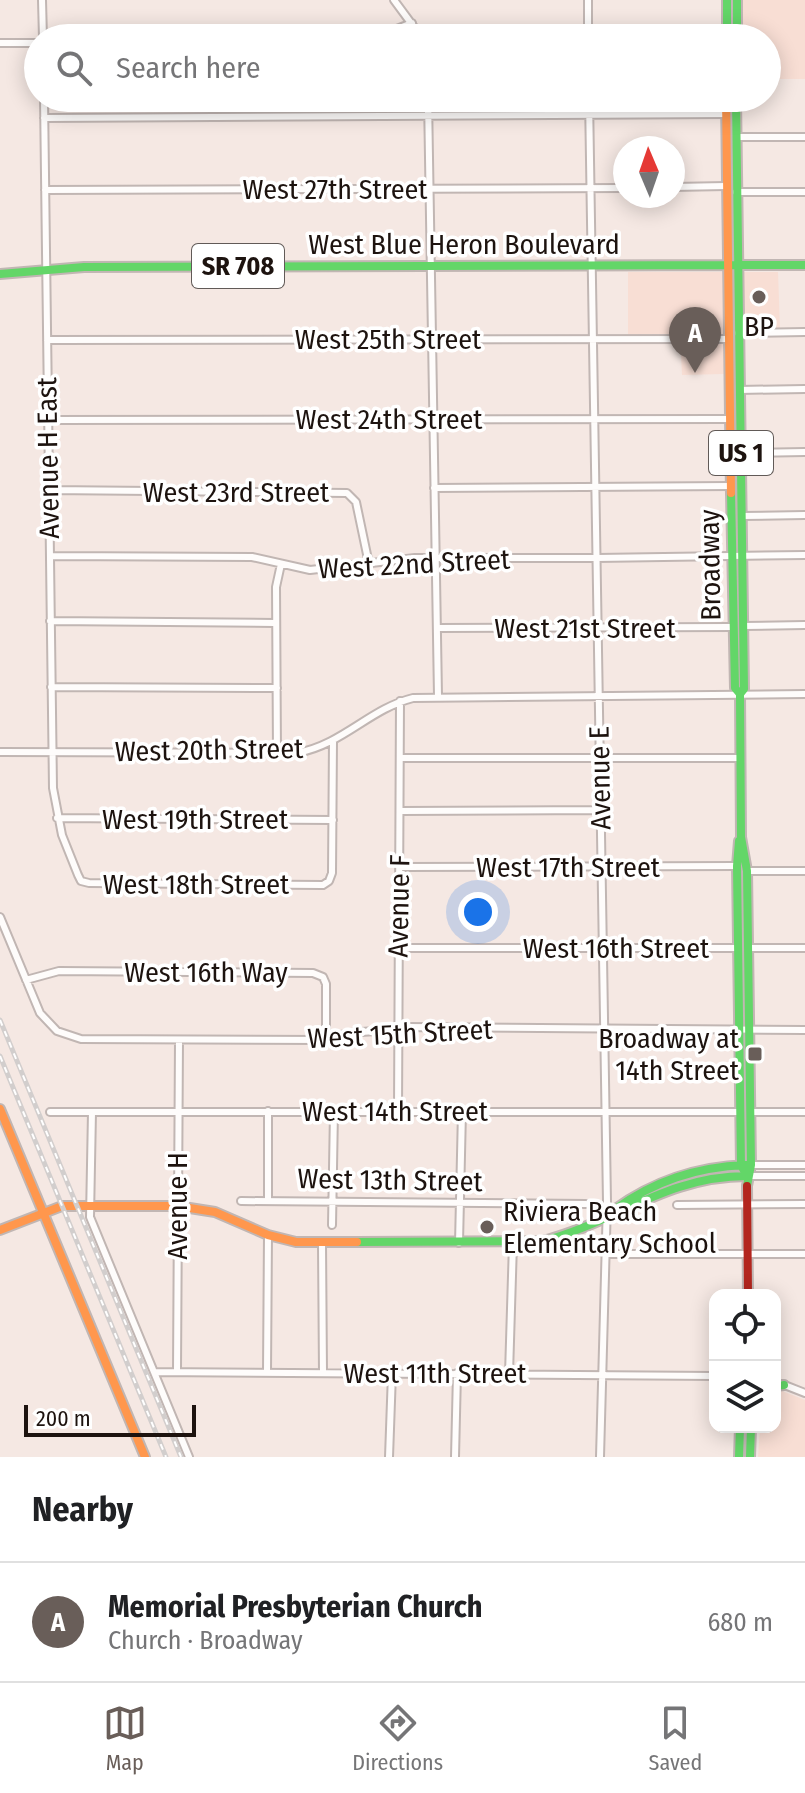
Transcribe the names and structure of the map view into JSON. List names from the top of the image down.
{
  "streets": {
    "main road": [
      "West Blue Heron Boulevard",
      "SR 708",
      "US 1",
      "Broadway"
    ],
    "street": [
      "West 27th Street",
      "West 25th Street",
      "West 24th Street",
      "Avenue H East",
      "West 23rd Street",
      "West 22nd Street",
      "West 21st Street",
      "West 20th Street",
      "Avenue E",
      "West 19th Street",
      "West 17th Street",
      "West 18th Street",
      "Avenue F",
      "West 16th Street",
      "West 16th Way",
      "West 15th Street",
      "West 14th Street",
      "West 13th Street",
      "Avenue H",
      "West 11th Street"
    ]
  },
  "crossings": [
    ["West 27th Street", "Avenue H East"],
    ["West 27th Street", "Avenue E"],
    ["West Blue Heron Boulevard", "Avenue H East"],
    ["West Blue Heron Boulevard", "Broadway"],
    ["West Blue Heron Boulevard", "Avenue E"],
    ["West 25th Street", "Avenue H East"],
    ["West 25th Street", "Broadway"],
    ["West 25th Street", "Avenue E"],
    ["West 24th Street", "Avenue H East"],
    ["West 24th Street", "Broadway"],
    ["West 24th Street", "Avenue E"],
    ["Avenue H East", "West 23rd Street"],
    ["Avenue H East", "West 22nd Street"],
    ["Avenue H East", "West 20th Street"],
    ["Avenue H East", "West 19th Street"],
    ["Avenue H East", "West 18th Street"],
    ["West 23rd Street", "West 22nd Street"],
    ["West 22nd Street", "Broadway"],
    ["West 22nd Street", "Avenue E"],
    ["Broadway", "West 21st Street"],
    ["Broadway", "West 20th Street"],
    ["Broadway", "West 17th Street"],
    ["Broadway", "West 16th Street"],
    ["Broadway", "West 15th Street"],
    ["Broadway", "West 14th Street"],
    ["West 21st Street", "Avenue E"],
    ["West 20th Street", "Avenue E"],
    ["West 20th Street", "Avenue F"],
    ["Avenue E", "West 17th Street"],
    ["Avenue E", "West 16th Street"],
    ["Avenue E", "West 15th Street"],
    ["Avenue E", "West 14th Street"],
    ["Avenue E", "West 11th Street"],
    ["West 19th Street", "West 18th Street"],
    ["West 17th Street", "Avenue F"],
    ["Avenue F", "West 16th Street"],
    ["Avenue F", "West 15th Street"],
    ["Avenue F", "West 14th Street"],
    ["West 16th Way", "West 15th Street"],
    ["West 15th Street", "Avenue H"],
    ["West 14th Street", "Avenue H"],
    ["Avenue H", "West 11th Street"]
  ],
  "places": {
    "other": ["BP", "Riviera Beach Elementary School"],
    "transit": ["Broadway at 14th Street"]
  },
  "scale_bar": "200 m",
  "north": "top",
  "page": {
    "search": "Search here",
    "pins": "A",
    "scale": "200 m",
    "heading": "Nearby",
    "list": [
      {
        "mark": "A",
        "name": "Memorial Presbyterian Church",
        "note": "Church · Broadway",
        "value": "680 m"
      }
    ],
    "nav": ["Map", "Directions", "Saved"]
  }
}
